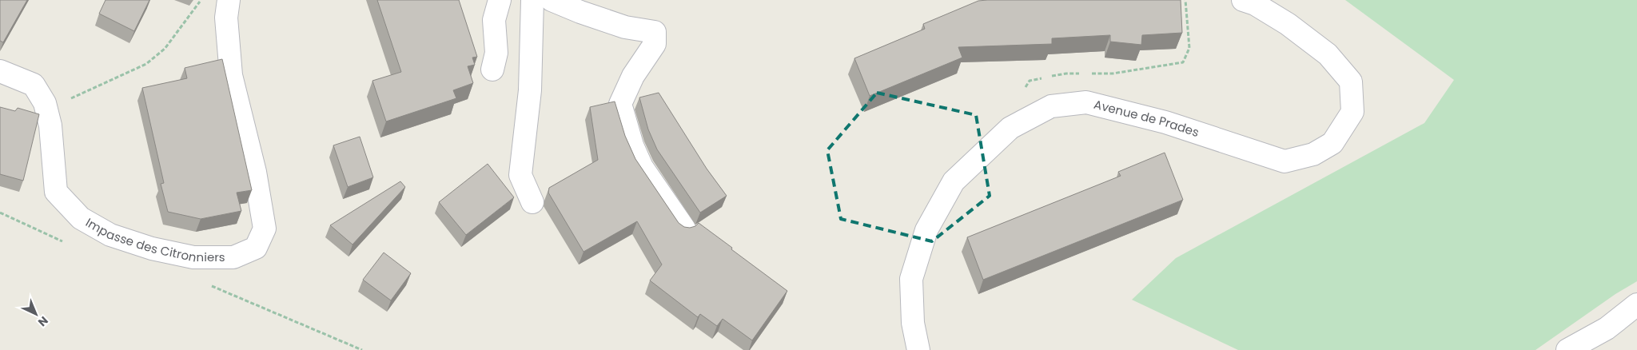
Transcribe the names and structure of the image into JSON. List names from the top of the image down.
{
  "streets": {
    "street": ["Avenue de Prades", "Impasse des Citronniers"]
  },
  "north": "bottom right"
}
